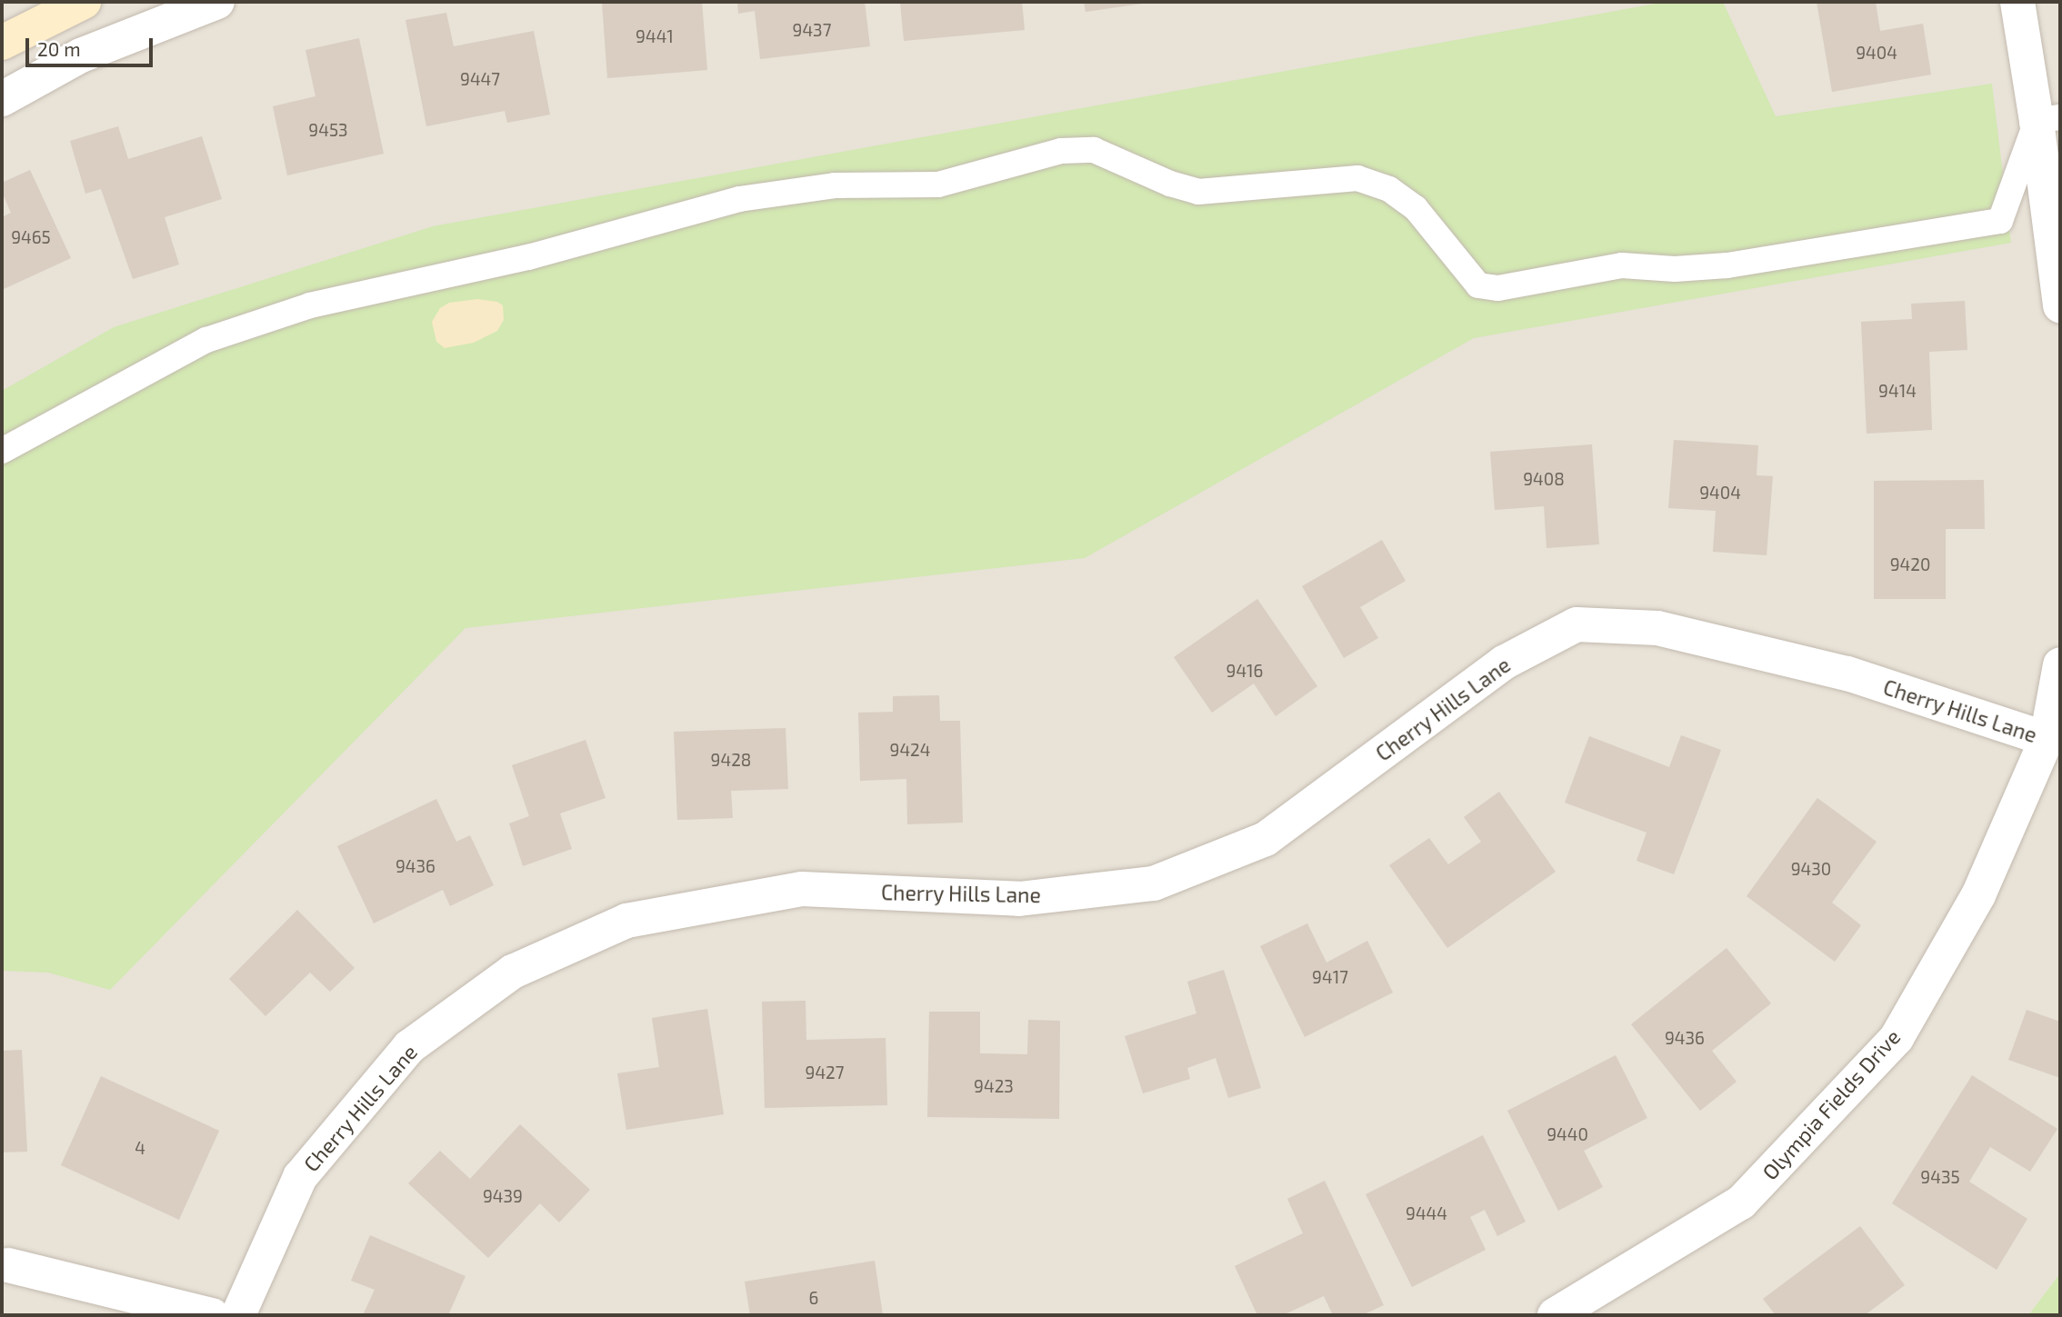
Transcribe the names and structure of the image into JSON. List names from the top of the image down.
{
  "streets": {
    "street": ["Cherry Hills Lane", "Olympia Fields Drive"]
  },
  "crossings": [
    ["Cherry Hills Lane", "Olympia Fields Drive"]
  ],
  "house_numbers": [
    "9437",
    "9441",
    "9404",
    "9447",
    "9453",
    "9465",
    "9414",
    "9408",
    "9404",
    "9420",
    "9416",
    "9424",
    "9428",
    "9436",
    "9430",
    "9417",
    "9436",
    "9427",
    "9423",
    "9440",
    "4",
    "9435",
    "9439",
    "9444",
    "6"
  ],
  "scale_bar": "20 m"
}
